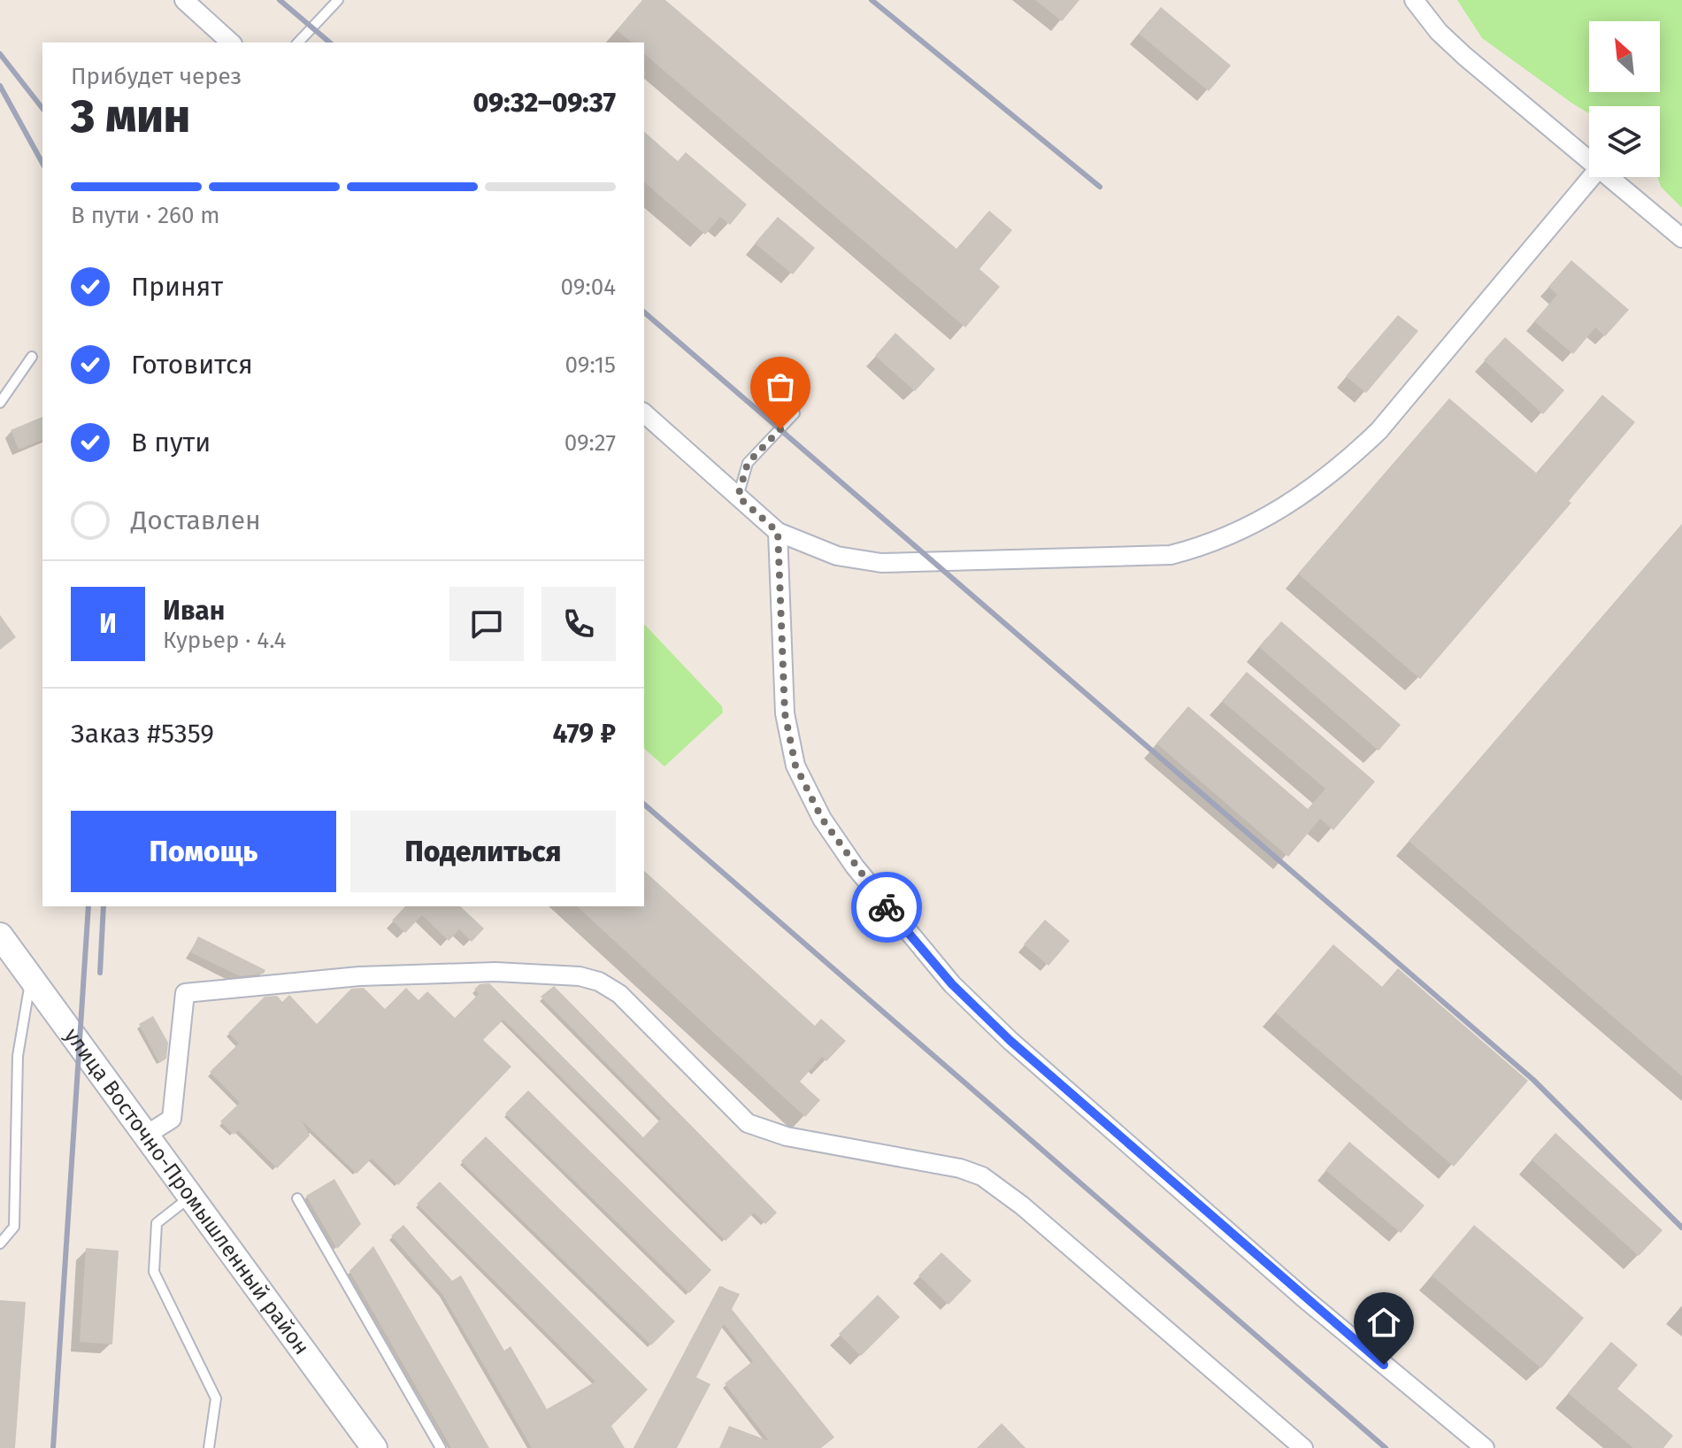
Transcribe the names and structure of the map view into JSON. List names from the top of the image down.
{
  "streets": {
    "street": ["улица Восточно-Промышленный район"]
  },
  "north": "top left",
  "page": {
    "heading": ["3 мин", "Прибудет через", "09:32–09:37"],
    "panel": [
      "Иван",
      "Курьер · 4.4",
      "Заказ #5359",
      "479 ₽"
    ],
    "bar": "В пути · 260 m",
    "list": [
      ["Принят", "09:04"],
      ["Готовится", "09:15"],
      ["В пути", "09:27"],
      "Доставлен"
    ],
    "round": "И",
    "buttons": ["Помощь", "Поделиться"]
  }
}
